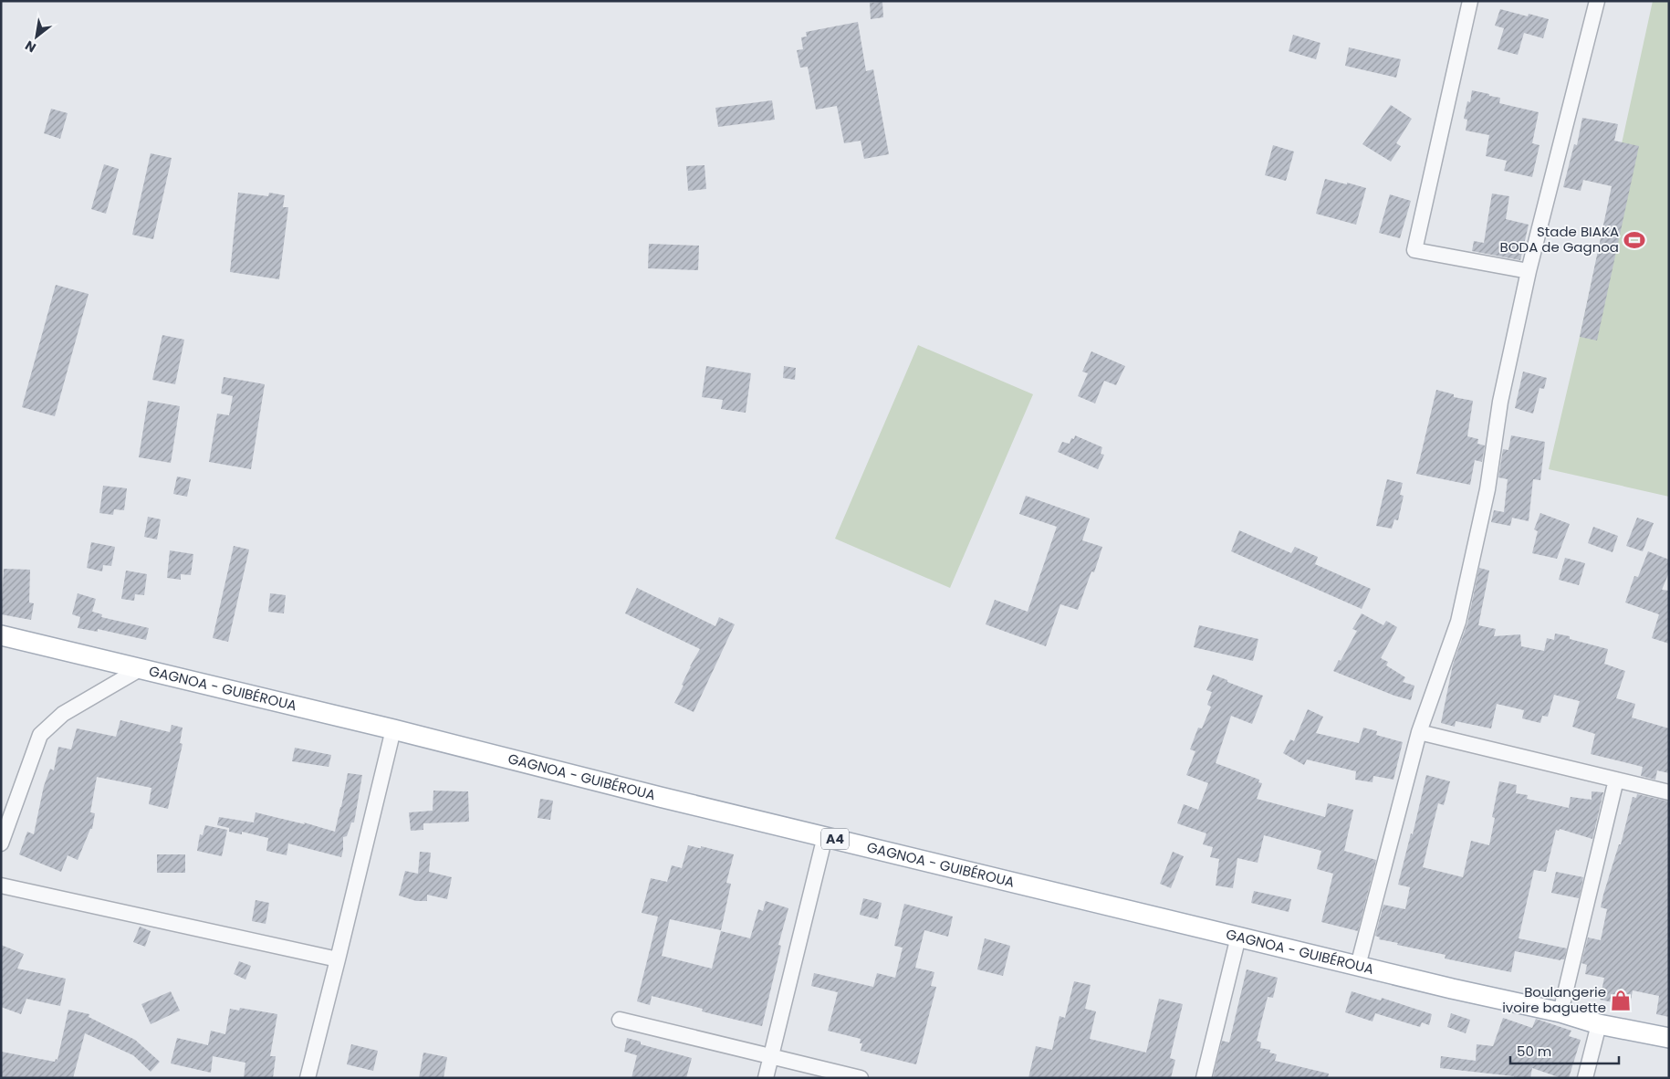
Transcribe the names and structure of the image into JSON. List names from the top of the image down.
{
  "streets": {
    "main road": ["GAGNOA - GUIBÉROUA", "A4"]
  },
  "places": {
    "sports": ["Stade BIAKA BODA de Gagnoa"],
    "shop": ["Boulangerie ivoire baguette"]
  },
  "scale_bar": "50 m",
  "north": "bottom left"
}
